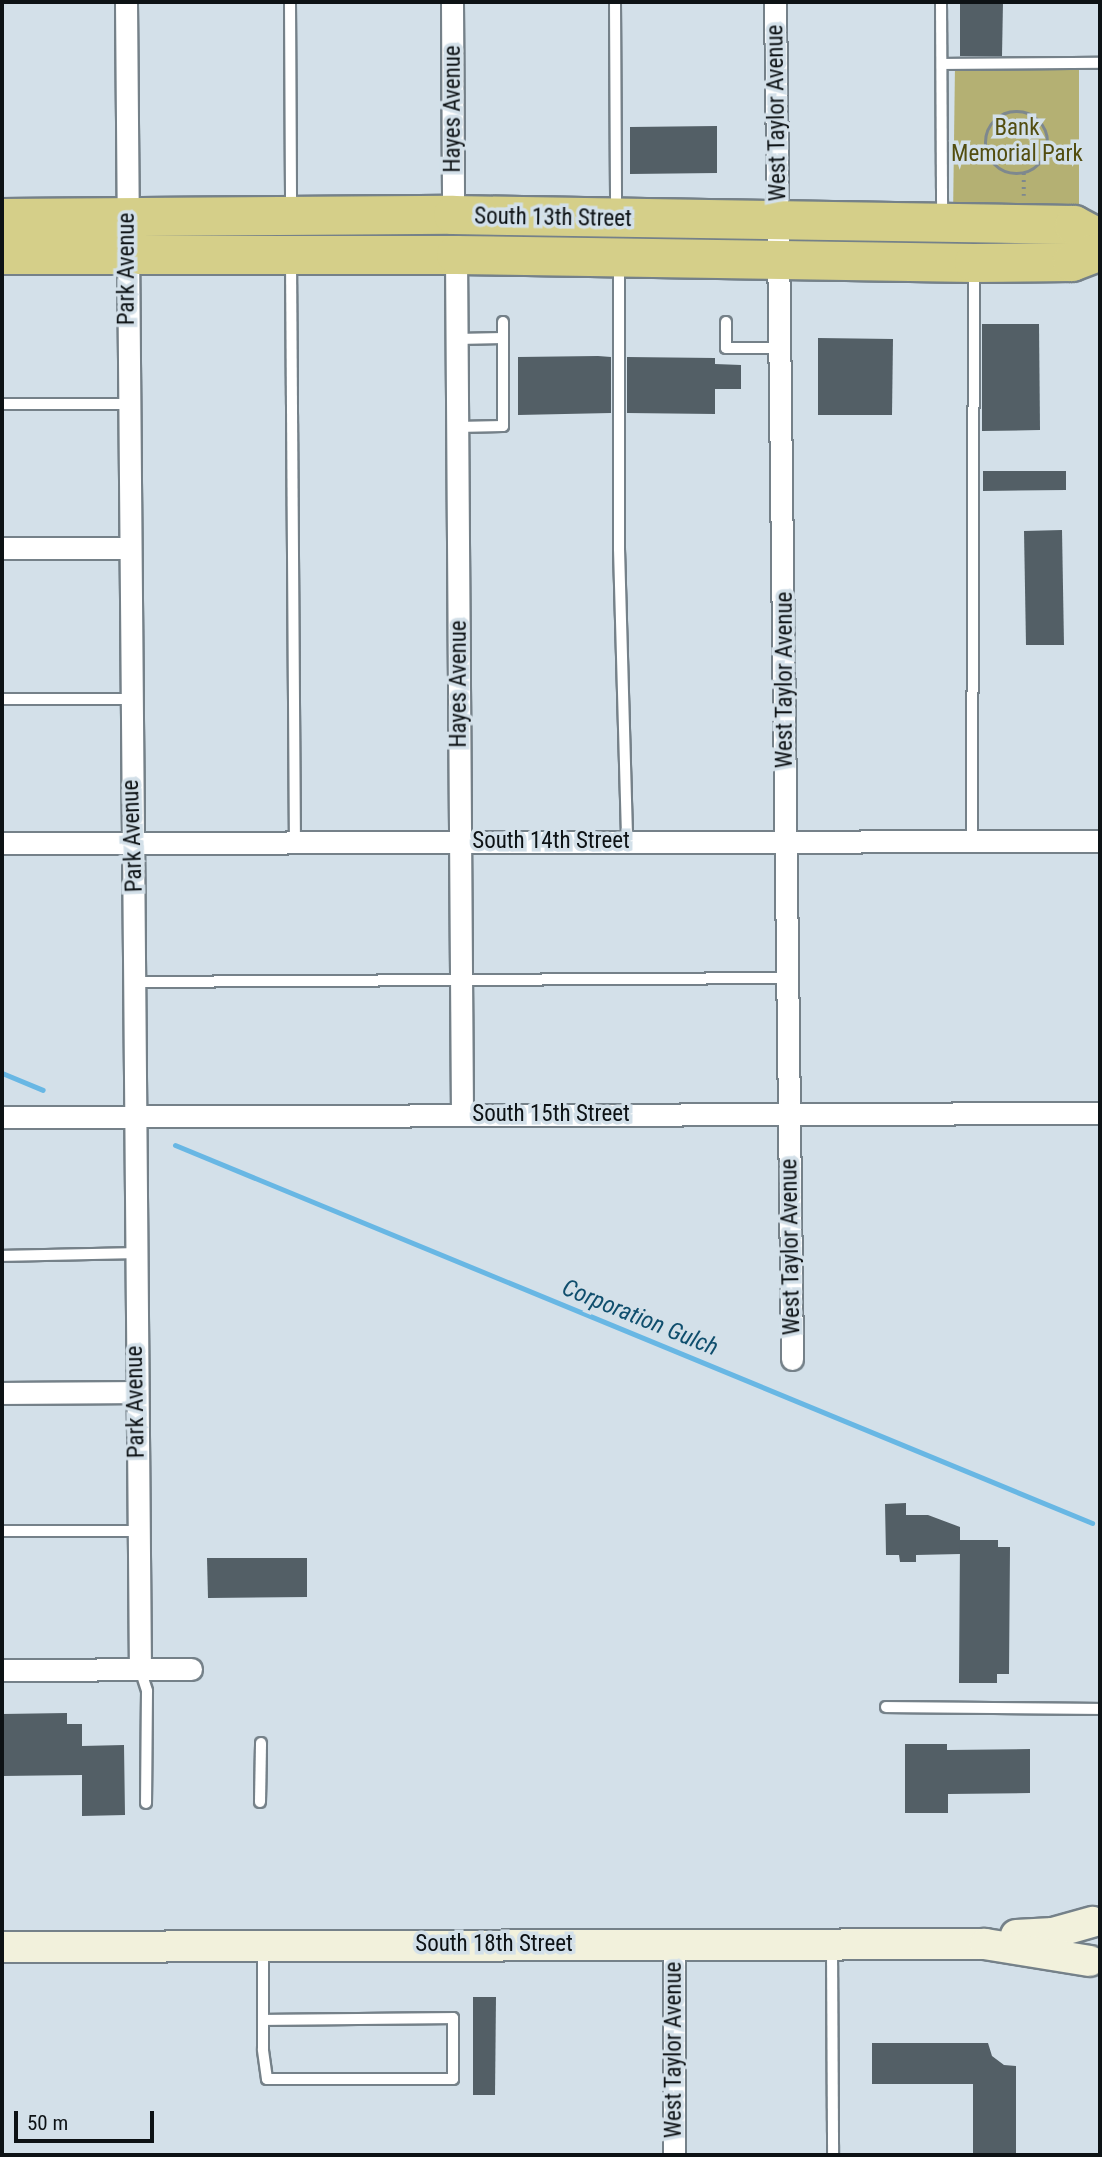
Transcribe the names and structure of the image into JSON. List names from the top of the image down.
{
  "streets": {
    "highway": ["South 13th Street"],
    "street": [
      "Hayes Avenue",
      "West Taylor Avenue",
      "Park Avenue",
      "South 14th Street",
      "South 15th Street",
      "South 18th Street"
    ]
  },
  "crossings": [
    ["Hayes Avenue", "South 13th Street"],
    ["Hayes Avenue", "South 14th Street"],
    ["Hayes Avenue", "South 15th Street"],
    ["West Taylor Avenue", "South 13th Street"],
    ["West Taylor Avenue", "South 14th Street"],
    ["West Taylor Avenue", "South 15th Street"],
    ["West Taylor Avenue", "South 18th Street"],
    ["South 13th Street", "Park Avenue"],
    ["Park Avenue", "South 14th Street"],
    ["Park Avenue", "South 15th Street"]
  ],
  "water": ["Corporation Gulch"],
  "parks": ["Bank Memorial Park"],
  "scale_bar": "50 m"
}
